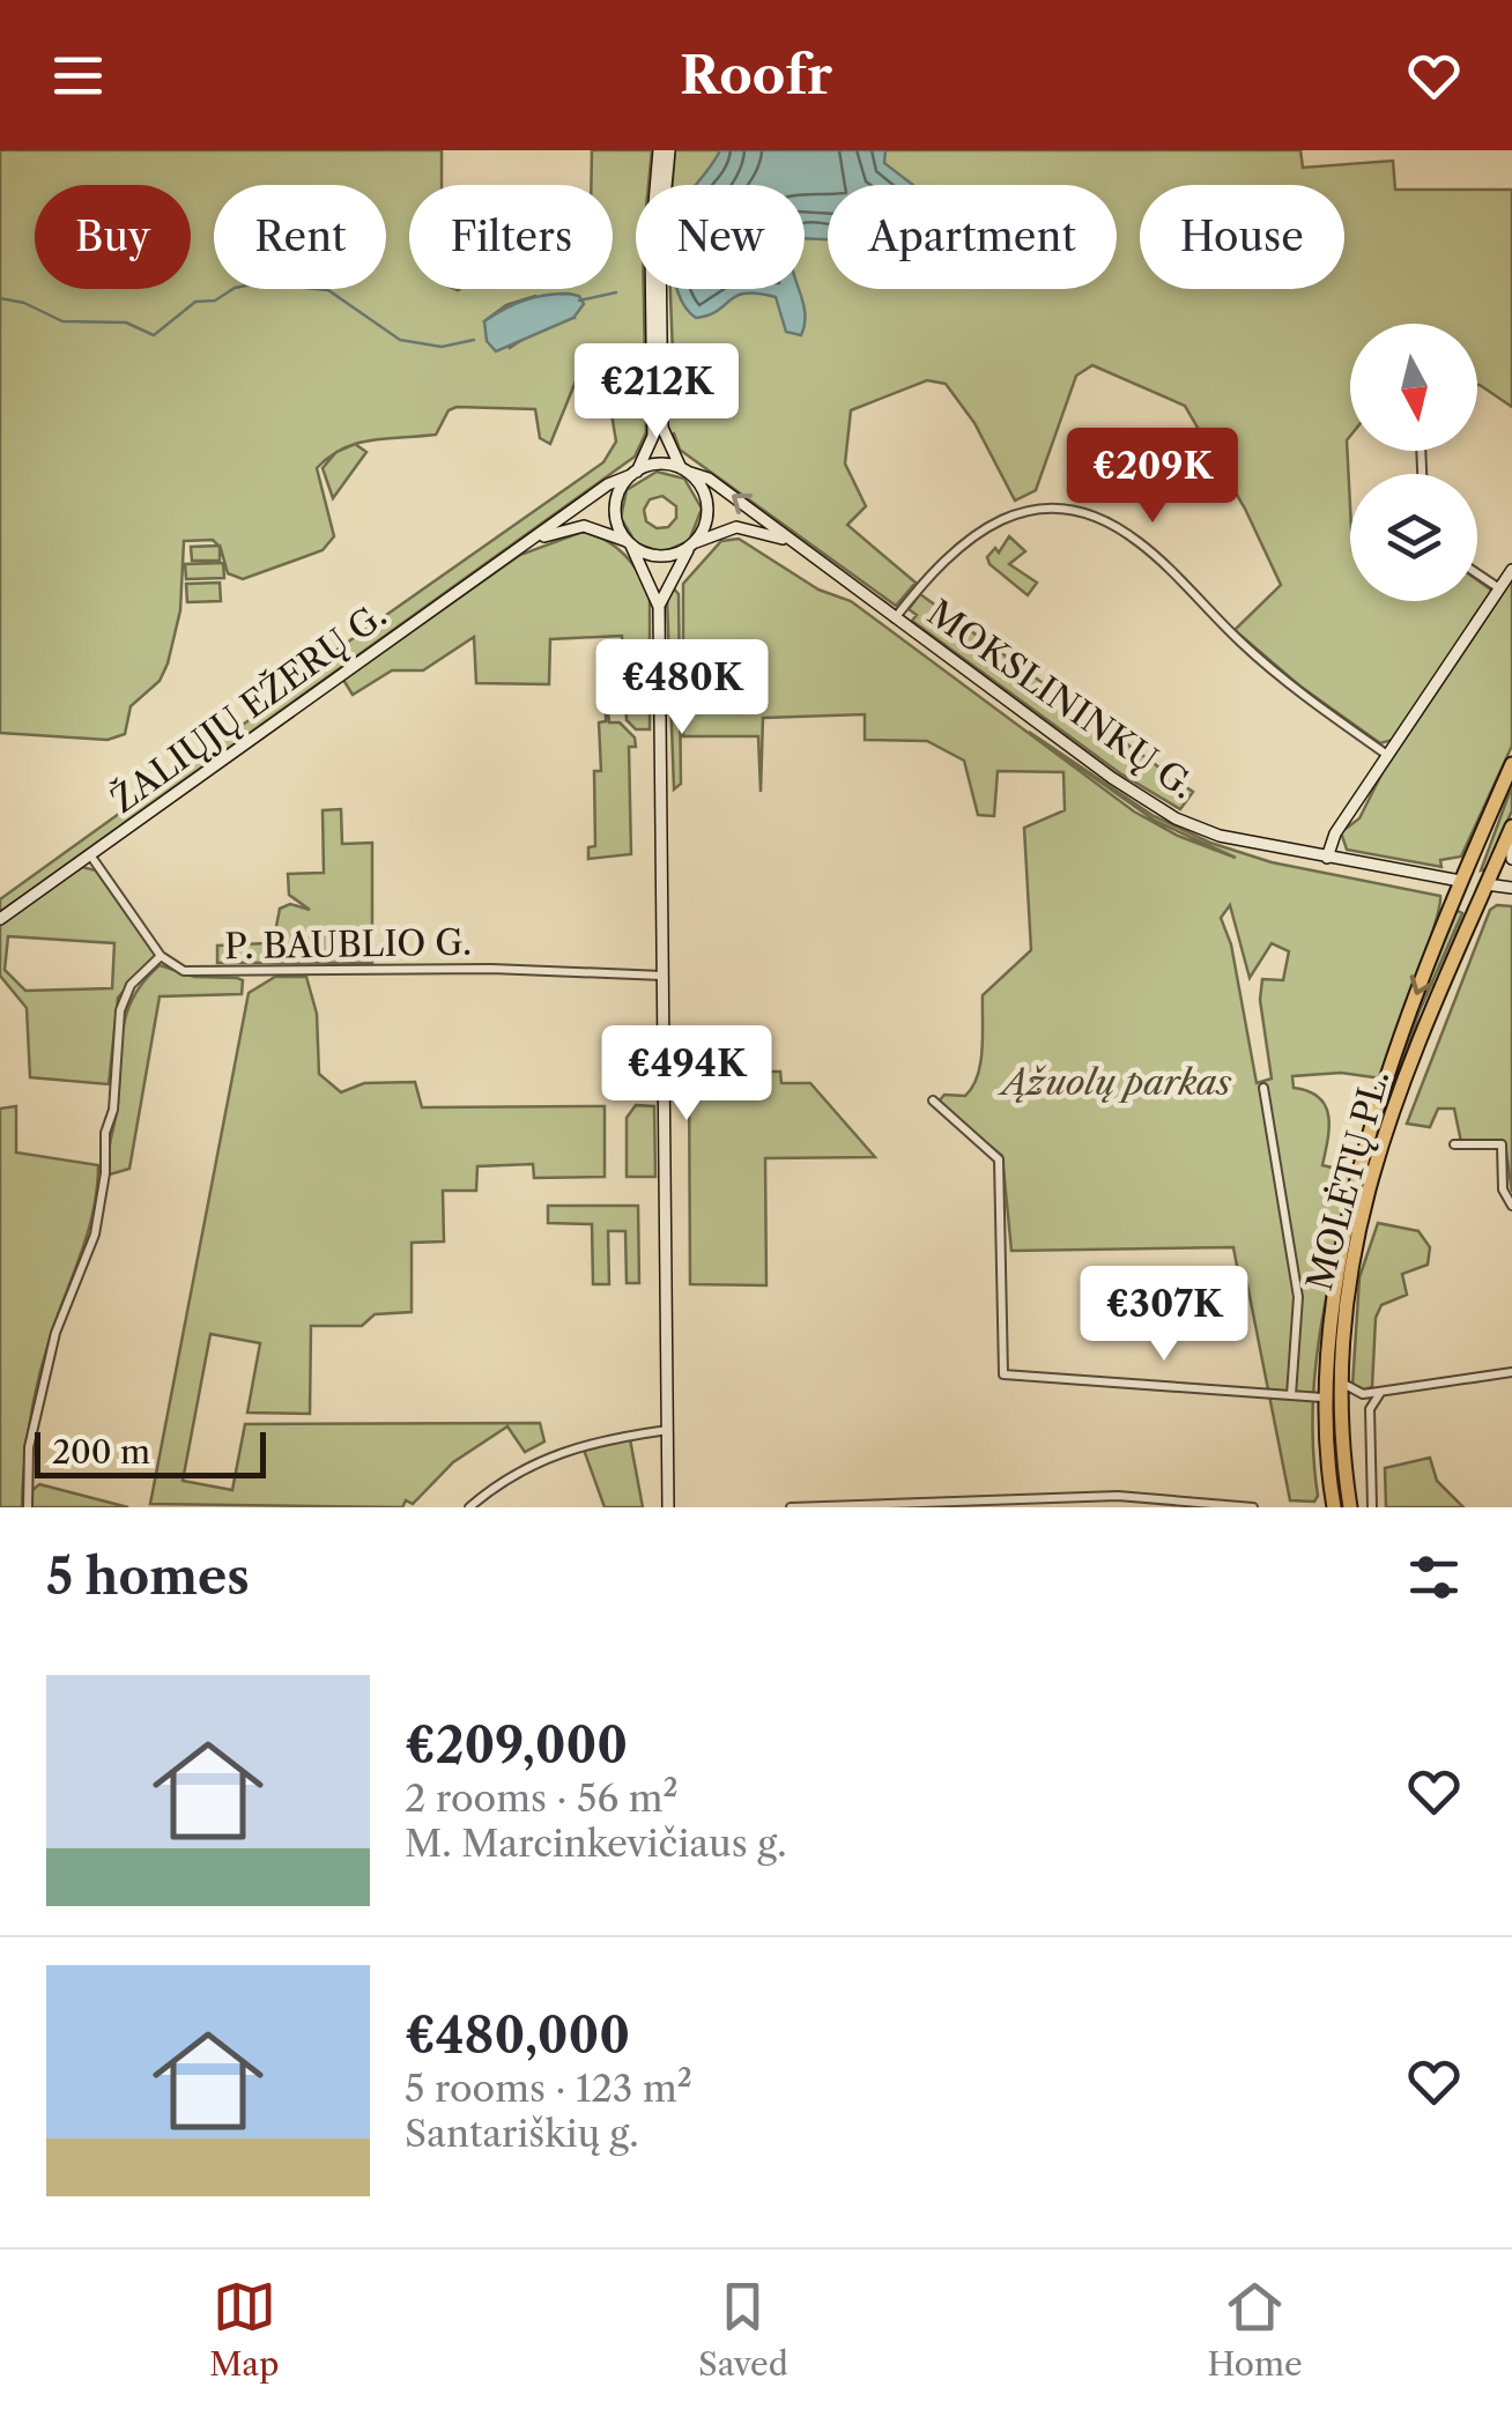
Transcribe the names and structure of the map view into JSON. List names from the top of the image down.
{
  "streets": {
    "highway": ["MOLĖTŲ PL."],
    "main road": ["MOKSLININKŲ G.", "ŽALIŲJŲ EŽERŲ G."],
    "street": ["P. BAUBLIO G."]
  },
  "crossings": [
    ["MOKSLININKŲ G.", "ŽALIŲJŲ EŽERŲ G."],
    ["MOKSLININKŲ G.", "MOLĖTŲ PL."]
  ],
  "parks": ["Ąžuolų parkas"],
  "scale_bar": "200 m",
  "north": "bottom",
  "page": {
    "header": "Roofr",
    "chip": [
      "Buy",
      "Rent",
      "Filters",
      "New",
      "Apartment",
      "House"
    ],
    "price": [
      "€212K",
      "€209K",
      "€480K",
      "€494K",
      "€307K"
    ],
    "scale": "200 m",
    "heading": "5 homes",
    "list": [
      {
        "name": "€209,000",
        "note": "2 rooms · 56 m² · M. Marcinkevičiaus g."
      },
      {
        "name": "€480,000",
        "note": "5 rooms · 123 m² · Santariškių g."
      }
    ],
    "tabs": ["Map", "Saved", "Home"]
  }
}
